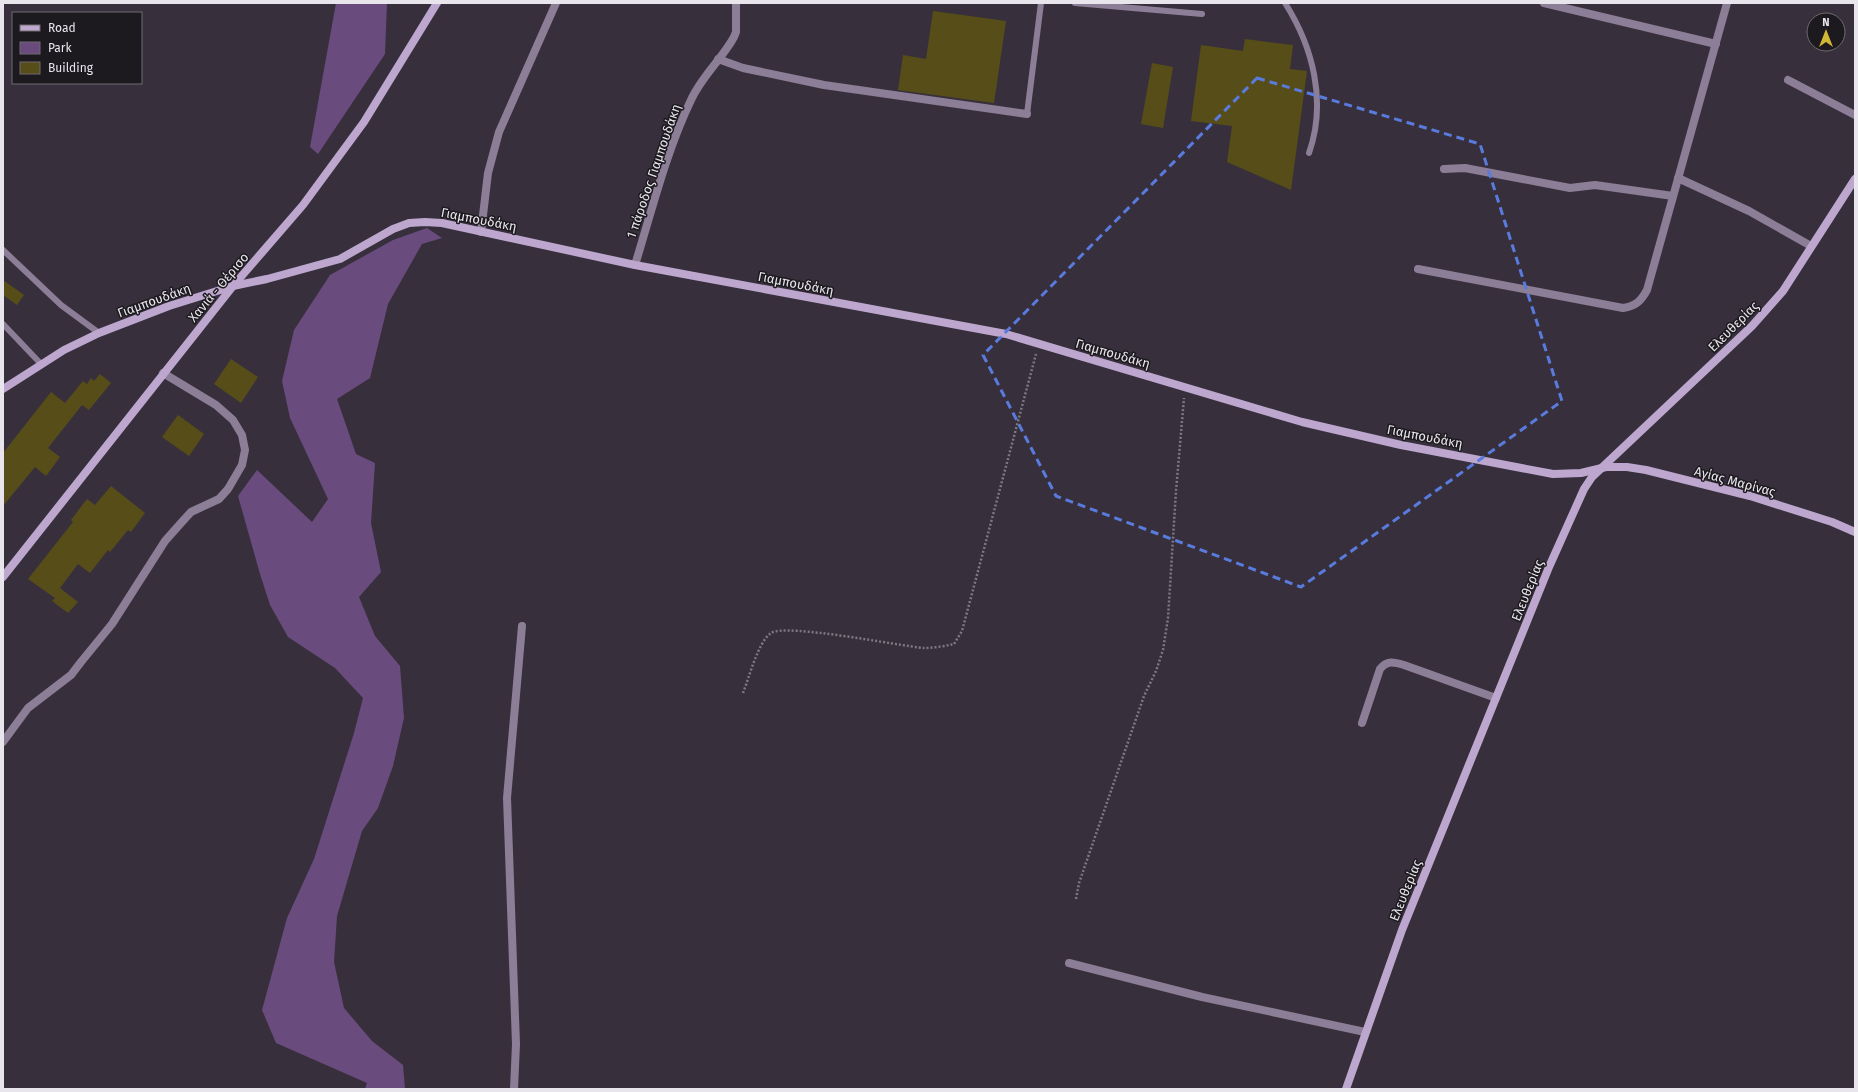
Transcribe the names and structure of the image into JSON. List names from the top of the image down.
{
  "streets": {
    "main road": [
      "Γιαμπουδάκη",
      "Χανιά - Θέρισο",
      "Ελευθερίας",
      "Αγίας Μαρίνας"
    ],
    "street": ["1 πάροδος Γιαμπουδάκη"]
  },
  "crossings": [
    ["1 πάροδος Γιαμπουδάκη", "Γιαμπουδάκη"],
    ["Γιαμπουδάκη", "Χανιά - Θέρισο"],
    ["Γιαμπουδάκη", "Ελευθερίας"],
    ["Γιαμπουδάκη", "Αγίας Μαρίνας"],
    ["Ελευθερίας", "Αγίας Μαρίνας"]
  ],
  "legend": ["Road", "Park", "Building"],
  "north": "top"
}
